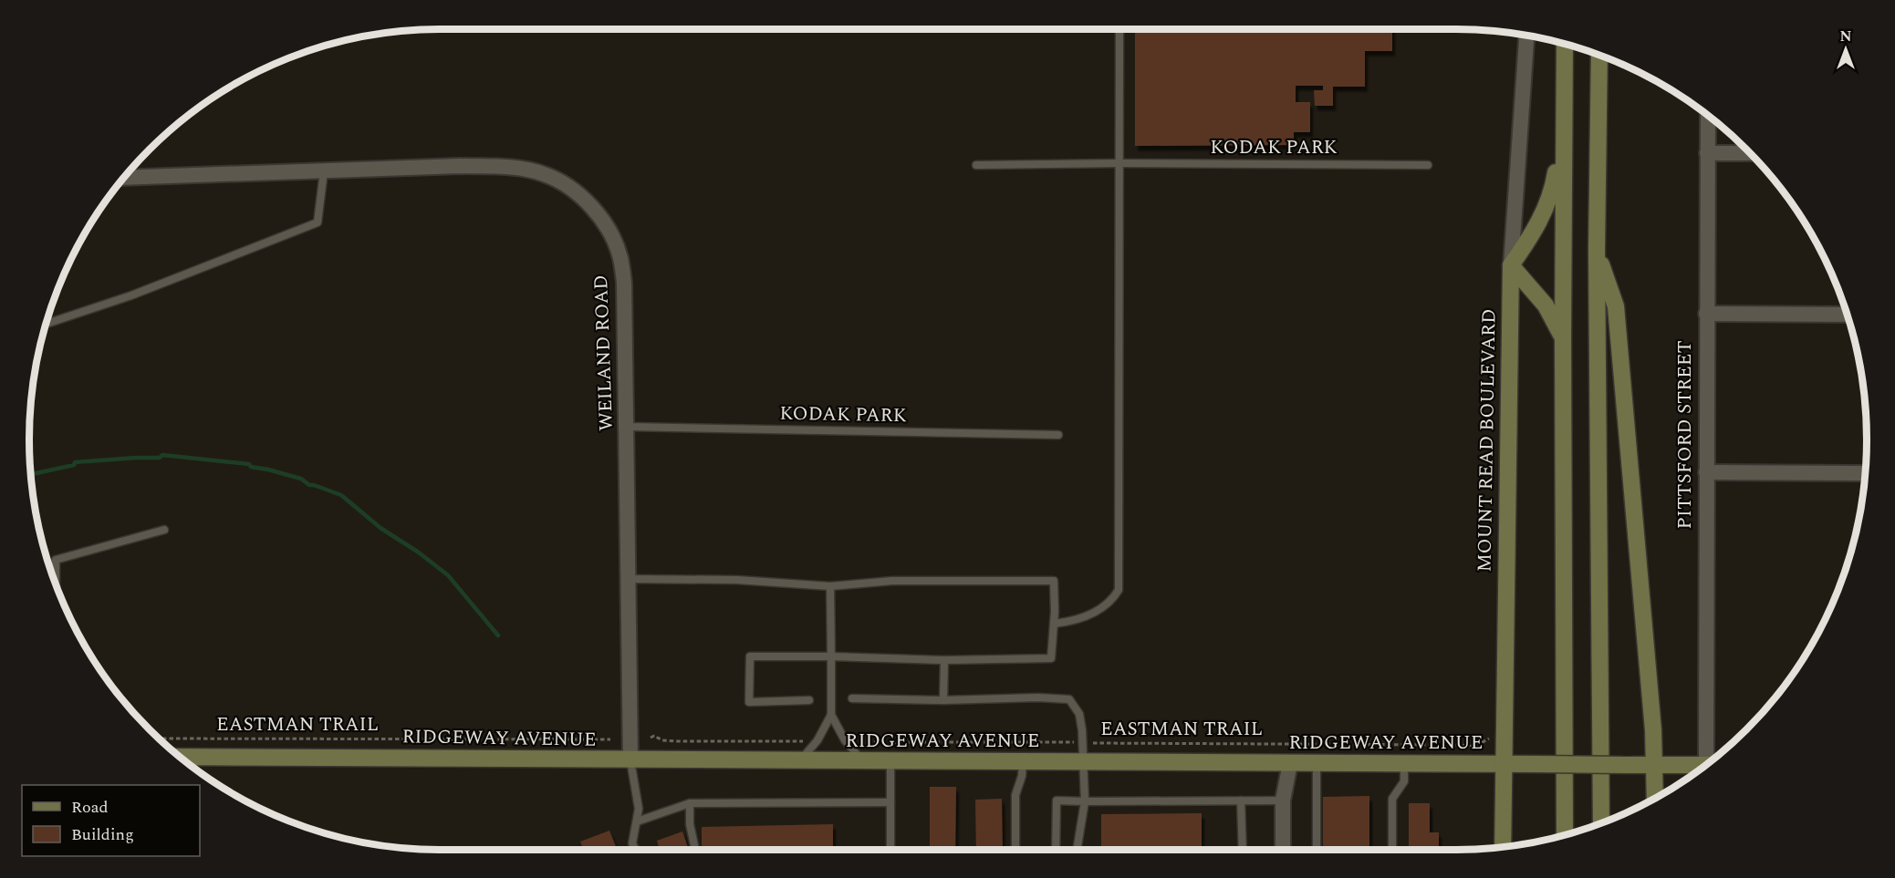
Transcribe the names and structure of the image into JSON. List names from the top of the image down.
{
  "streets": {
    "main road": ["MOUNT READ BOULEVARD", "RIDGEWAY AVENUE"],
    "street": ["WEILAND ROAD", "PITTSFORD STREET"],
    "lane": ["KODAK PARK"],
    "path": ["EASTMAN TRAIL"]
  },
  "crossings": [
    ["KODAK PARK", "WEILAND ROAD"],
    ["WEILAND ROAD", "RIDGEWAY AVENUE"],
    ["MOUNT READ BOULEVARD", "EASTMAN TRAIL"],
    ["MOUNT READ BOULEVARD", "RIDGEWAY AVENUE"]
  ],
  "legend": ["Road", "Building"],
  "north": "top"
}
